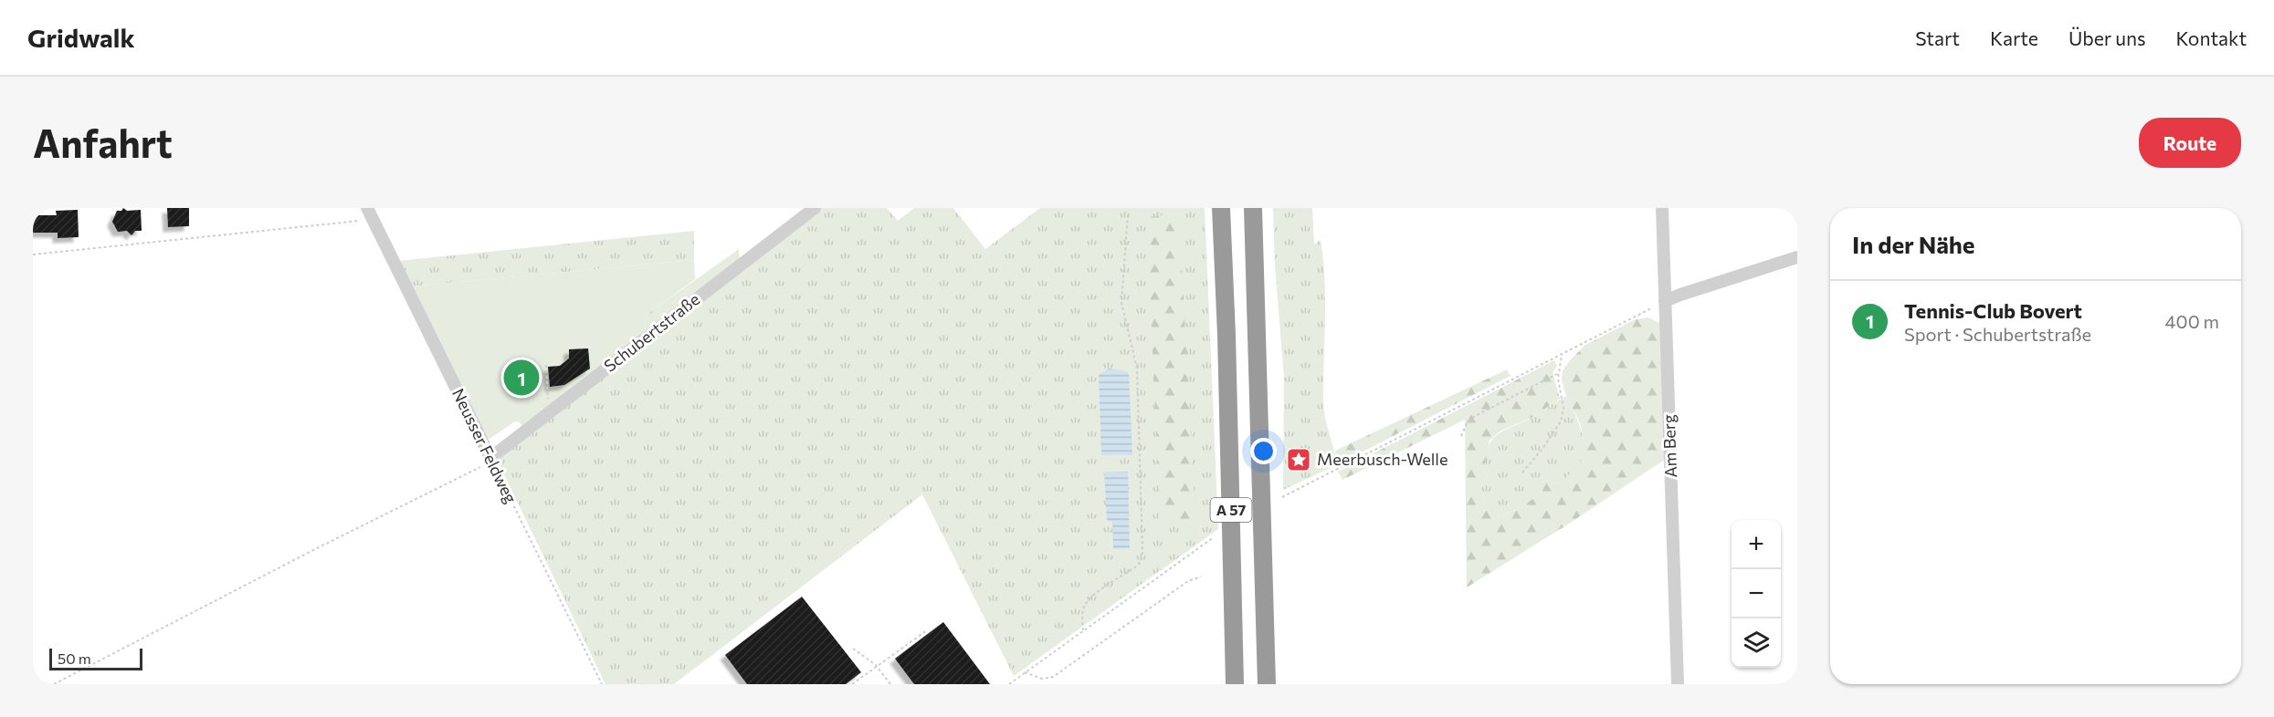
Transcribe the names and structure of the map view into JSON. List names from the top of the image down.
{
  "streets": {
    "highway": ["A 57"],
    "street": ["Schubertstraße", "Neusser Feldweg", "Am Berg"]
  },
  "crossings": [
    ["Schubertstraße", "Neusser Feldweg"]
  ],
  "places": {
    "place": ["Meerbusch-Welle"]
  },
  "scale_bar": "50 m",
  "page": {
    "header": "Gridwalk",
    "nav": [
      "Start",
      "Karte",
      "Über uns",
      "Kontakt"
    ],
    "buttons": "Route",
    "title": "Anfahrt",
    "heading": "In der Nähe",
    "list": [
      {
        "mark": "1",
        "name": "Tennis-Club Bovert",
        "note": "Sport · Schubertstraße",
        "value": "400 m"
      }
    ],
    "pins": "1",
    "map_buttons": ["+", "−"],
    "scale": "50 m"
  }
}
